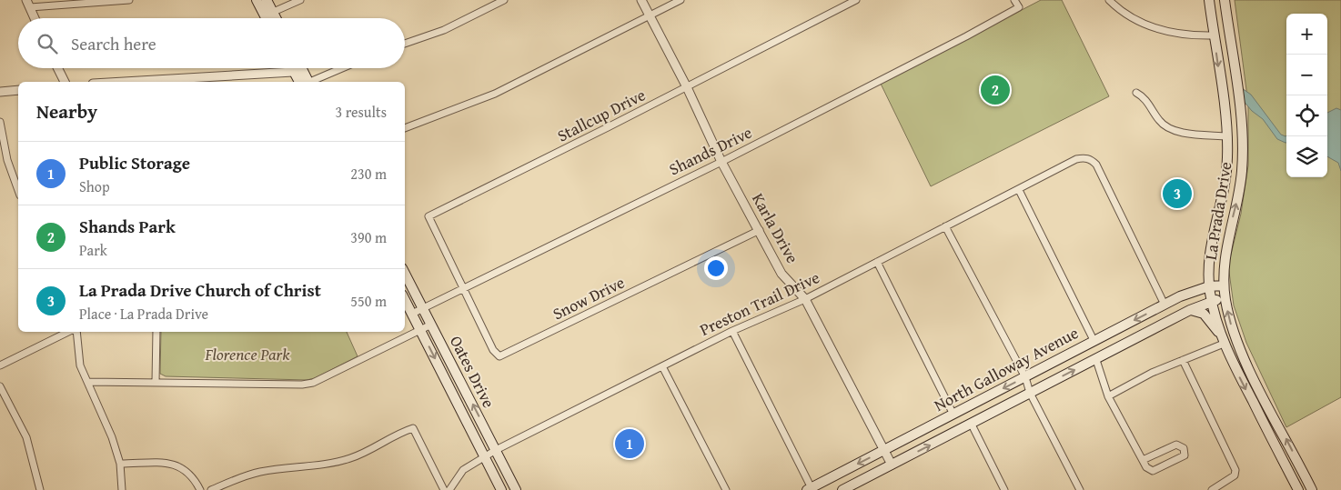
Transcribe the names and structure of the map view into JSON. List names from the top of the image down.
{
  "streets": {
    "main road": ["La Prada Drive", "North Galloway Avenue", "Oates Drive"],
    "street": [
      "Stallcup Drive",
      "Shands Drive",
      "Karla Drive",
      "Snow Drive",
      "Preston Trail Drive"
    ]
  },
  "crossings": [
    ["Stallcup Drive", "Shands Drive"],
    ["Stallcup Drive", "Karla Drive"],
    ["Stallcup Drive", "Snow Drive"],
    ["Shands Drive", "Karla Drive"],
    ["Shands Drive", "Snow Drive"],
    ["Shands Drive", "Oates Drive"],
    ["La Prada Drive", "North Galloway Avenue"],
    ["Karla Drive", "Snow Drive"],
    ["Karla Drive", "Preston Trail Drive"],
    ["Karla Drive", "North Galloway Avenue"],
    ["Preston Trail Drive", "North Galloway Avenue"],
    ["Preston Trail Drive", "Oates Drive"]
  ],
  "parks": ["Florence Park"],
  "page": {
    "map_buttons": ["+", "−"],
    "search": "Search here",
    "pins": ["2", "3", "1"],
    "heading": ["Nearby", "3 results"],
    "list": [
      {
        "mark": "1",
        "name": "Public Storage",
        "note": "Shop",
        "value": "230 m"
      },
      {
        "mark": "2",
        "name": "Shands Park",
        "note": "Park",
        "value": "390 m"
      },
      {
        "mark": "3",
        "name": "La Prada Drive Church of Christ",
        "note": "Place · La Prada Drive",
        "value": "550 m"
      }
    ]
  }
}
